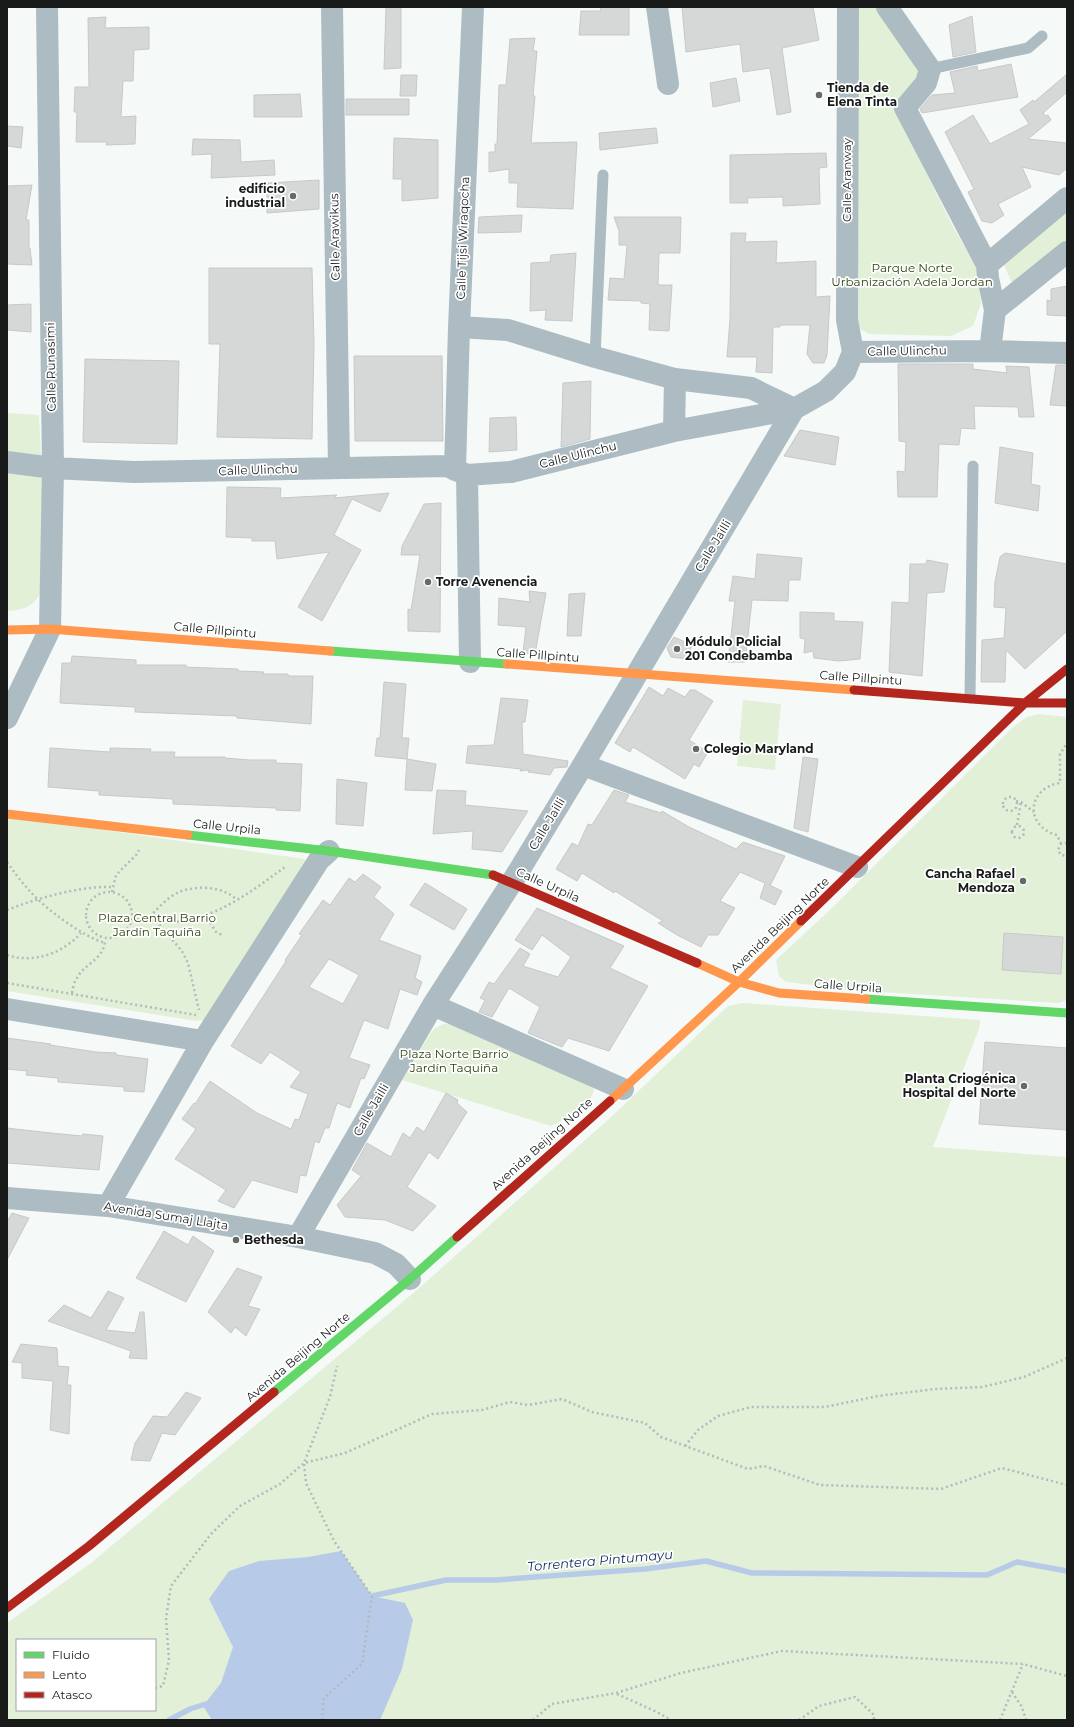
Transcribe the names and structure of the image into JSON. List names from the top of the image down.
{
  "streets": {
    "street": [
      "Calle Aranway",
      "Calle Arawikus",
      "Calle Tijsi Wiraqocha",
      "Calle Ulinchu",
      "Calle Runasimi",
      "Calle Jailli",
      "Calle Pillpintu",
      "Calle Urpila",
      "Avenida Beijing Norte",
      "Avenida Sumaj Llajta"
    ]
  },
  "crossings": [
    ["Calle Aranway", "Calle Ulinchu"],
    ["Calle Arawikus", "Calle Ulinchu"],
    ["Calle Tijsi Wiraqocha", "Calle Ulinchu"],
    ["Calle Tijsi Wiraqocha", "Calle Pillpintu"],
    ["Calle Ulinchu", "Calle Runasimi"],
    ["Calle Ulinchu", "Calle Jailli"],
    ["Calle Runasimi", "Calle Pillpintu"],
    ["Calle Jailli", "Calle Pillpintu"],
    ["Calle Jailli", "Calle Urpila"],
    ["Calle Jailli", "Avenida Sumaj Llajta"],
    ["Calle Pillpintu", "Avenida Beijing Norte"],
    ["Calle Urpila", "Avenida Beijing Norte"],
    ["Avenida Beijing Norte", "Avenida Sumaj Llajta"]
  ],
  "water": ["Torrentera Pintumayu"],
  "parks": ["Parque Norte Urbanización Adela Jordan", "Plaza Central Barrio Jardín Taquiña", "Plaza Norte Barrio Jardín Taquiña"],
  "places": [
    "Tienda de Elena Tinta",
    "edificio industrial",
    "Torre Avenencia",
    "Módulo Policial 201 Condebamba",
    "Colegio Maryland",
    "Cancha Rafael Mendoza",
    "Planta Criogénica Hospital del Norte",
    "Bethesda"
  ],
  "legend": ["Fluido", "Lento", "Atasco"]
}
